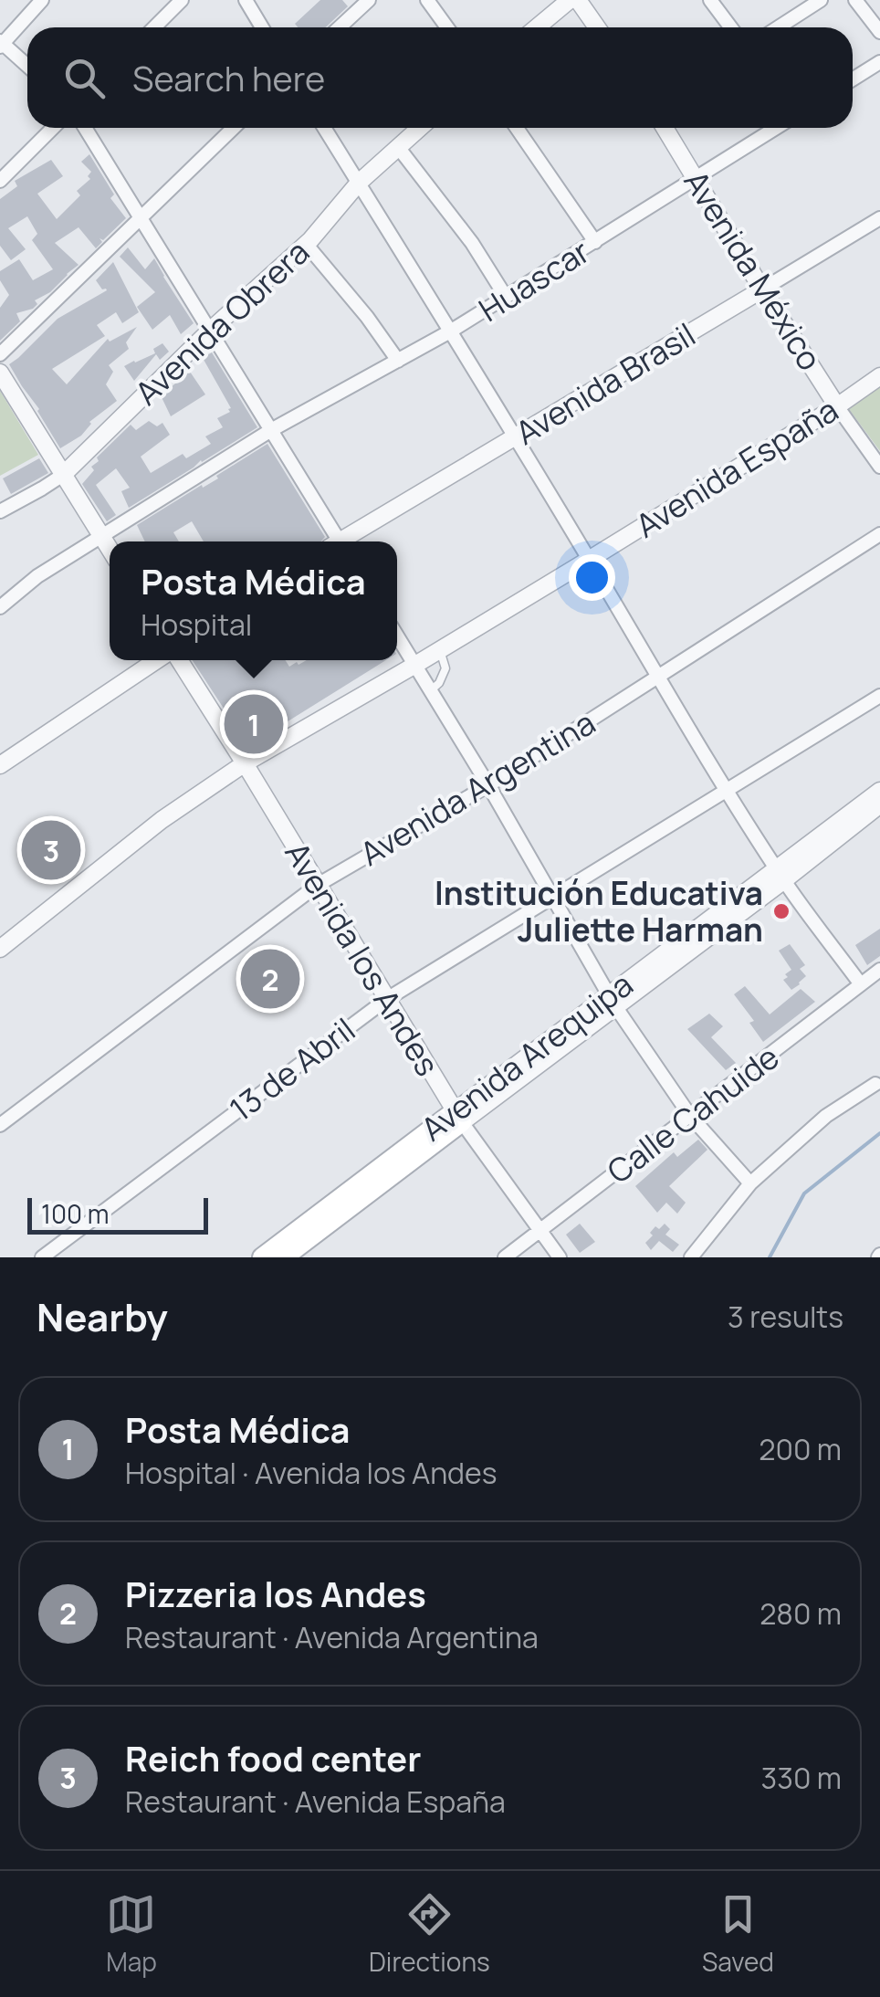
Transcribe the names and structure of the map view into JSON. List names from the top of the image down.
{
  "streets": {
    "main road": ["Avenida Arequipa"],
    "street": [
      "Avenida México",
      "Huascar",
      "Avenida Obrera",
      "Avenida Brasil",
      "Avenida España",
      "Avenida Argentina",
      "Avenida los Andes",
      "13 de Abril",
      "Calle Cahuide"
    ]
  },
  "crossings": [
    ["Avenida México", "Huascar"],
    ["Avenida México", "Avenida Brasil"],
    ["Avenida México", "Avenida España"],
    ["Avenida España", "Avenida los Andes"],
    ["Avenida Argentina", "Avenida los Andes"],
    ["Avenida los Andes", "Avenida Arequipa"],
    ["Avenida los Andes", "13 de Abril"],
    ["Avenida los Andes", "Calle Cahuide"]
  ],
  "places": ["Institución Educativa Juliette Harman"],
  "scale_bar": "100 m",
  "page": {
    "search": "Search here",
    "popup": ["Posta Médica", "Hospital"],
    "pins": ["1", "3", "2"],
    "scale": "100 m",
    "heading": ["Nearby", "3 results"],
    "list": [
      {
        "mark": "1",
        "name": "Posta Médica",
        "note": "Hospital · Avenida los Andes",
        "value": "200 m"
      },
      {
        "mark": "2",
        "name": "Pizzeria los Andes",
        "note": "Restaurant · Avenida Argentina",
        "value": "280 m"
      },
      {
        "mark": "3",
        "name": "Reich food center",
        "note": "Restaurant · Avenida España",
        "value": "330 m"
      }
    ],
    "nav": ["Map", "Directions", "Saved"]
  }
}
